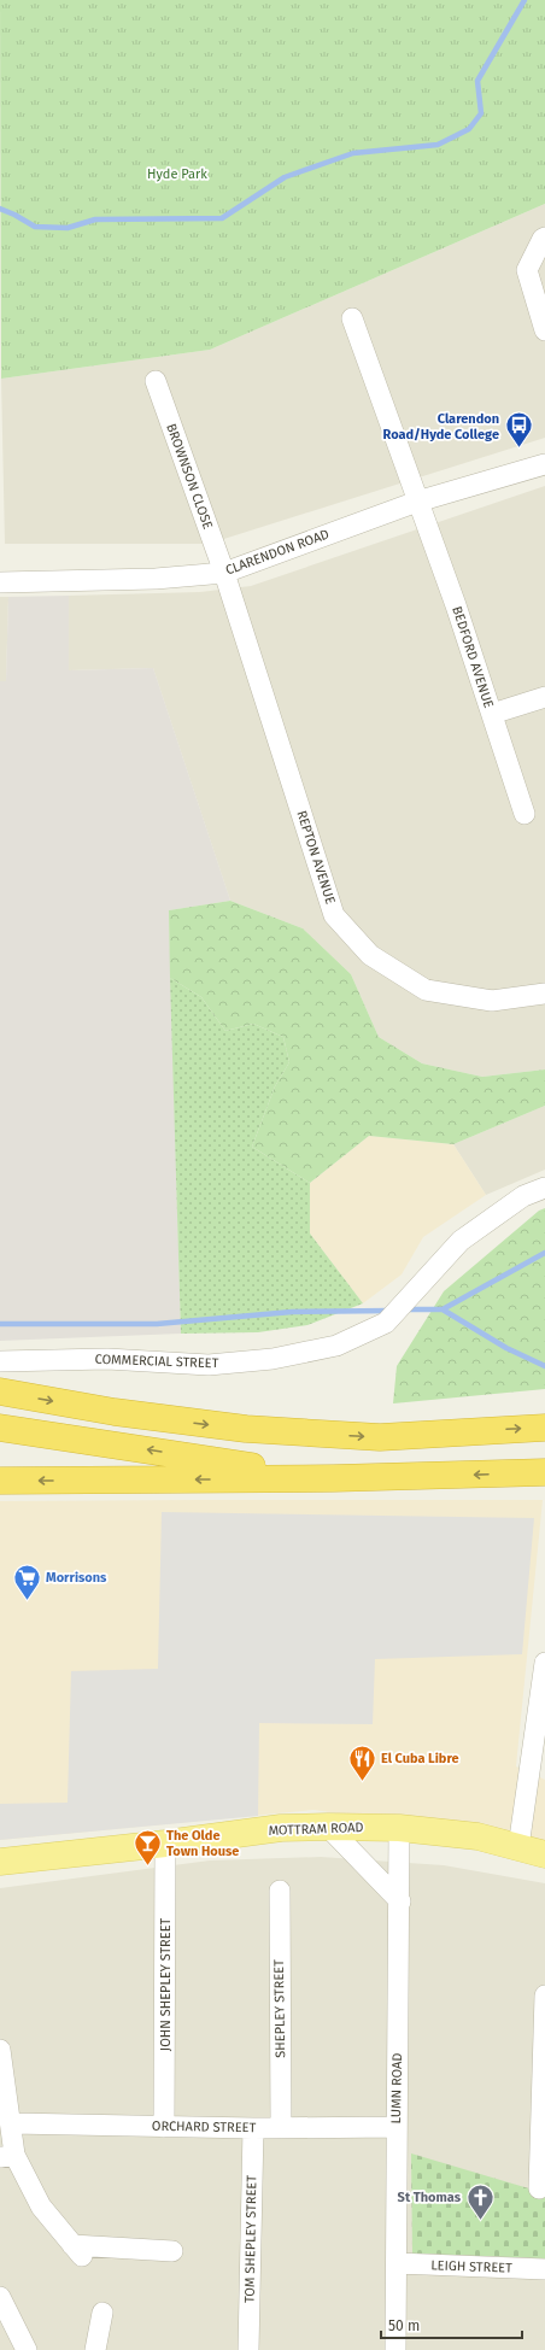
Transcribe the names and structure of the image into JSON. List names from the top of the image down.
{
  "streets": {
    "main road": ["MOTTRAM ROAD"],
    "street": [
      "BROWNSON CLOSE",
      "CLARENDON ROAD",
      "BEDFORD AVENUE",
      "REPTON AVENUE",
      "COMMERCIAL STREET",
      "JOHN SHEPLEY STREET",
      "SHEPLEY STREET",
      "LUMN ROAD",
      "ORCHARD STREET",
      "TOM SHEPLEY STREET",
      "LEIGH STREET"
    ]
  },
  "crossings": [
    ["BROWNSON CLOSE", "CLARENDON ROAD"],
    ["BROWNSON CLOSE", "REPTON AVENUE"],
    ["CLARENDON ROAD", "BEDFORD AVENUE"],
    ["CLARENDON ROAD", "REPTON AVENUE"],
    ["MOTTRAM ROAD", "JOHN SHEPLEY STREET"],
    ["MOTTRAM ROAD", "LUMN ROAD"],
    ["JOHN SHEPLEY STREET", "ORCHARD STREET"],
    ["SHEPLEY STREET", "ORCHARD STREET"],
    ["LUMN ROAD", "ORCHARD STREET"],
    ["LUMN ROAD", "LEIGH STREET"],
    ["ORCHARD STREET", "TOM SHEPLEY STREET"]
  ],
  "parks": ["Hyde Park"],
  "places": {
    "bus stop": ["Clarendon Road/Hyde College"],
    "supermarket": ["Morrisons"],
    "restaurant": ["El Cuba Libre"],
    "bar": ["The Olde Town House"],
    "church": ["St Thomas"]
  },
  "scale_bar": "50 m"
}
